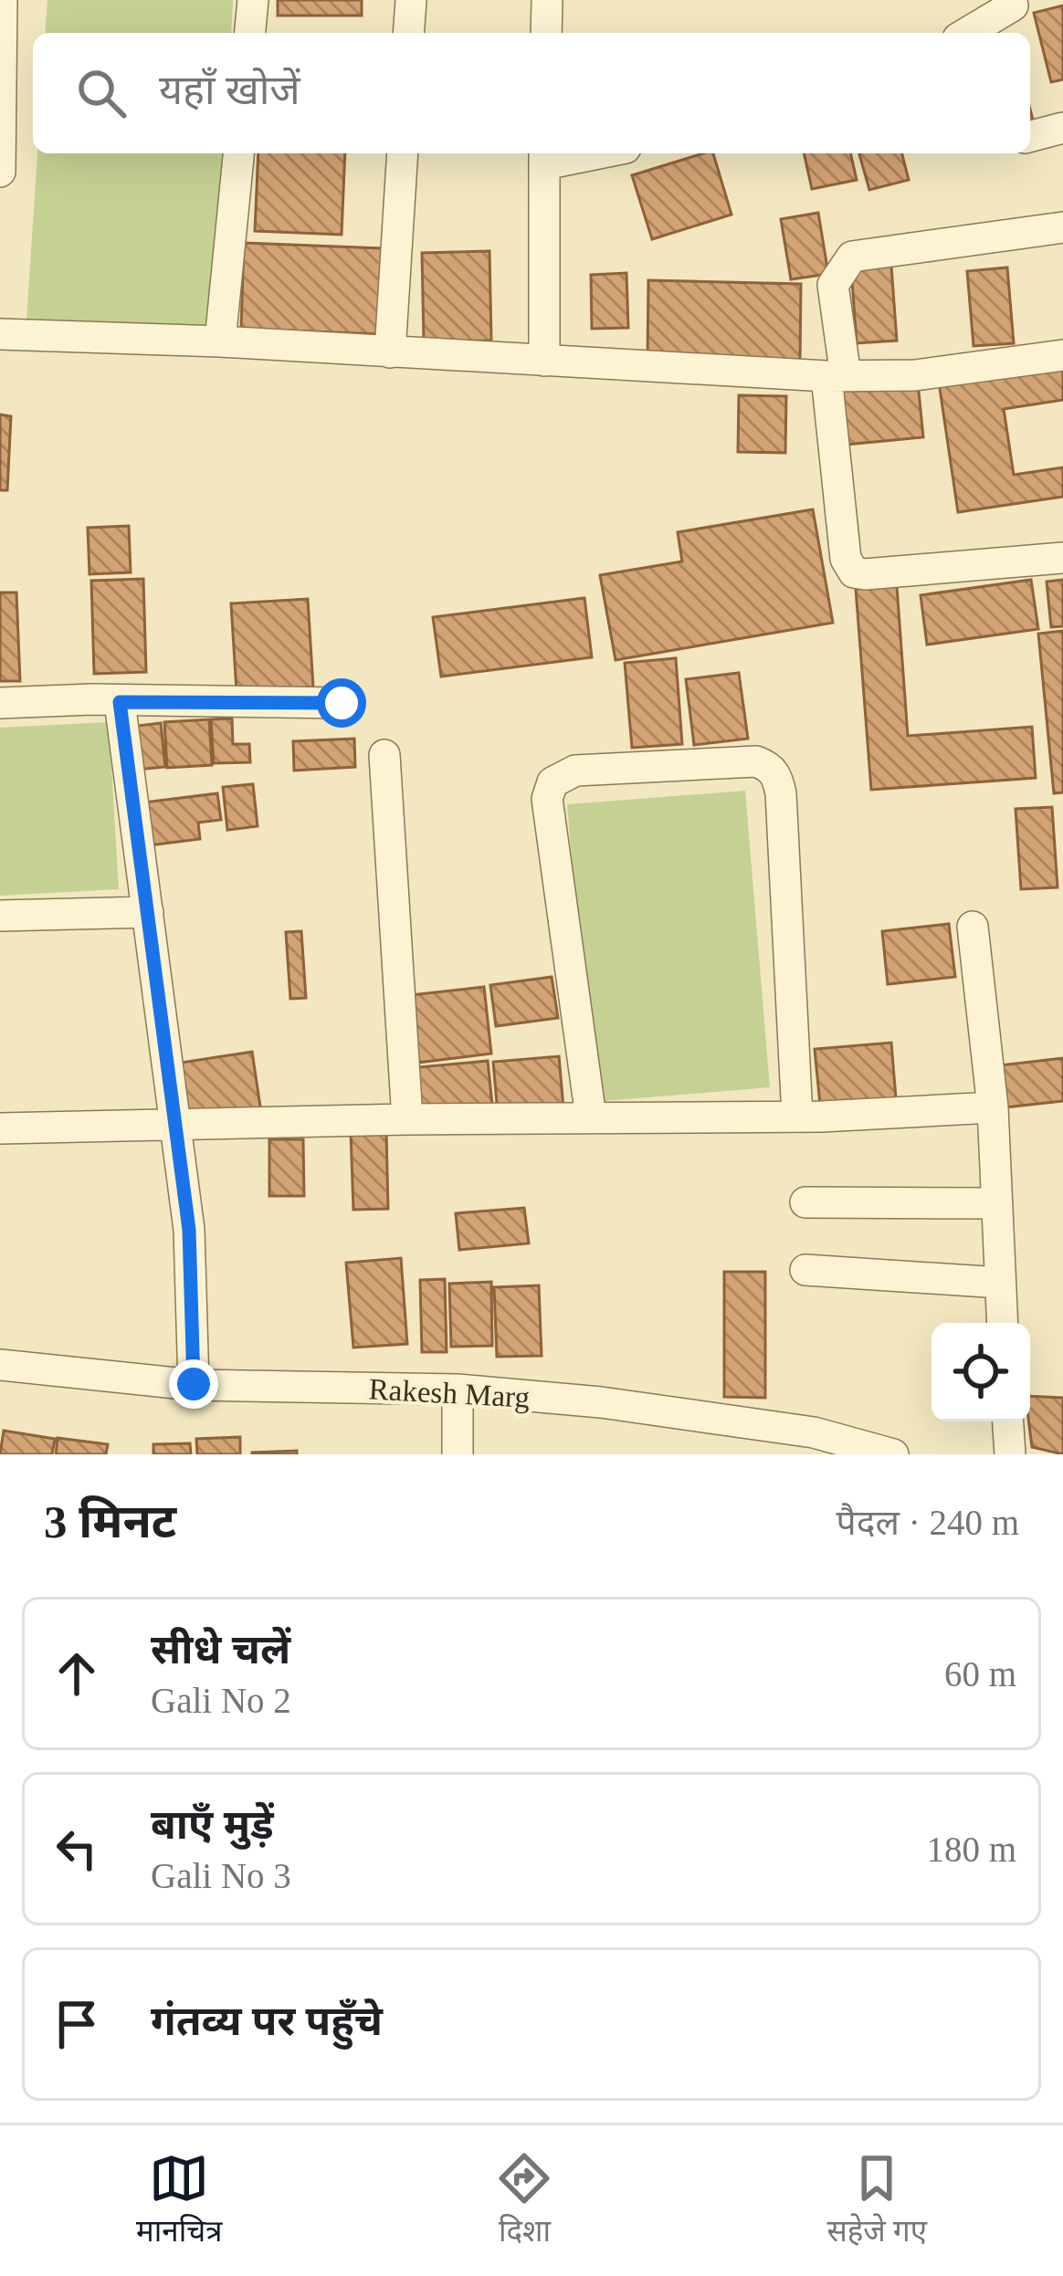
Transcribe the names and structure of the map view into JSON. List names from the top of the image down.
{
  "streets": {
    "street": ["Rakesh Marg"]
  },
  "page": {
    "search": "यहाँ खोजें",
    "heading": ["3 मिनट", "पैदल · 240 m"],
    "list": [
      ["सीधे चलें", "Gali No 2", "60 m"],
      ["बाएँ मुड़ें", "Gali No 3", "180 m"],
      "गंतव्य पर पहुँचे"
    ],
    "nav": ["मानचित्र", "दिशा", "सहेजे गए"]
  }
}
